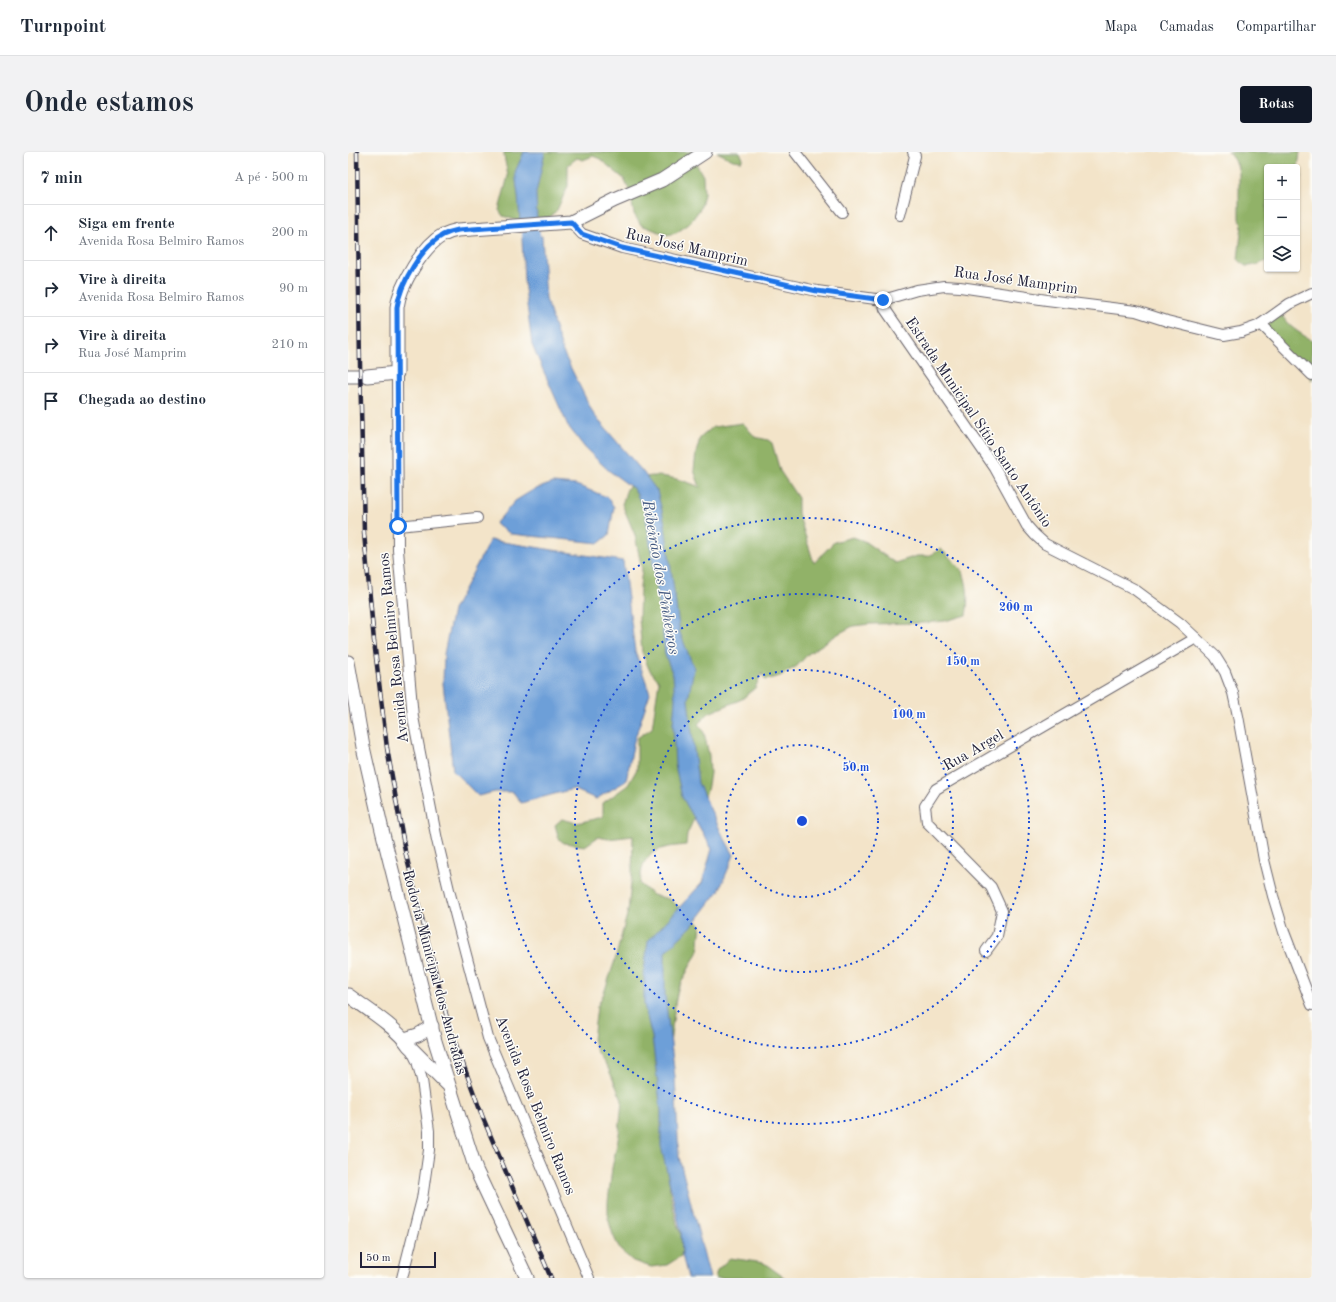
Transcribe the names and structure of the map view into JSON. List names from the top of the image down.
{
  "streets": {
    "main road": ["Avenida Rosa Belmiro Ramos", "Rodovia Municipal dos Andradas"],
    "street": ["Rua José Mamprim", "Estrada Municipal Sítio Santo Antônio", "Rua Argel"]
  },
  "crossings": [
    ["Rua José Mamprim", "Estrada Municipal Sítio Santo Antônio"],
    ["Rua José Mamprim", "Avenida Rosa Belmiro Ramos"],
    ["Estrada Municipal Sítio Santo Antônio", "Rua Argel"]
  ],
  "water": ["Ribeirão dos Pinheiros"],
  "scale_bar": "50 m",
  "page": {
    "header": "Turnpoint",
    "nav": ["Mapa", "Camadas", "Compartilhar"],
    "buttons": "Rotas",
    "title": "Onde estamos",
    "heading": ["7 min", "A pé · 500 m"],
    "map_buttons": ["+", "−"],
    "list": [
      ["Siga em frente", "Avenida Rosa Belmiro Ramos", "200 m"],
      ["Vire à direita", "Avenida Rosa Belmiro Ramos", "90 m"],
      ["Vire à direita", "Rua José Mamprim", "210 m"],
      "Chegada ao destino"
    ],
    "scale": "50 m"
  },
  "rings": [
    "200 m",
    "150 m",
    "100 m",
    "50 m"
  ]
}
